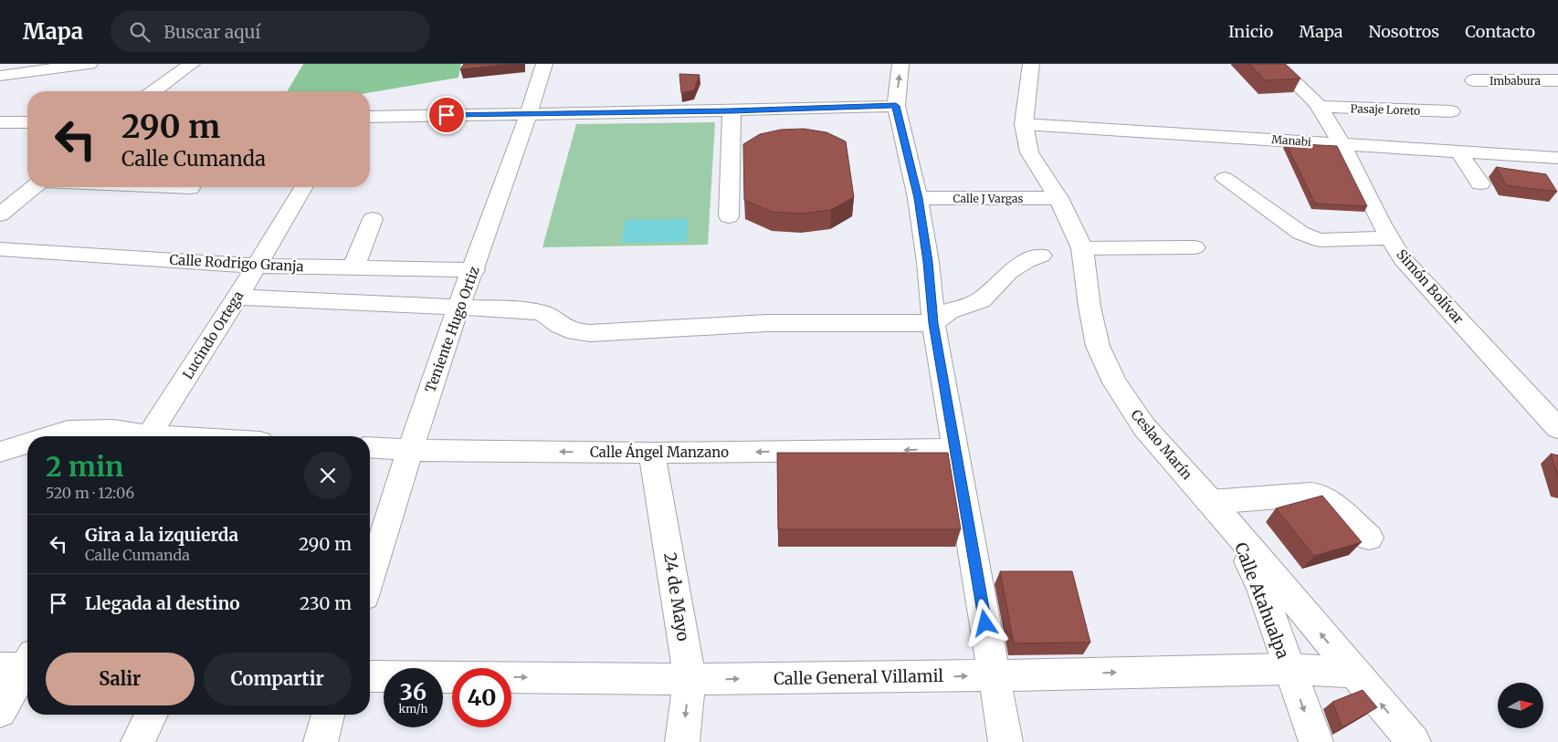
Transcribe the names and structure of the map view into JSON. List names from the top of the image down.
{
  "streets": {
    "street": [
      "Imbabura",
      "Pasaje Loreto",
      "Manabi",
      "Calle J Vargas",
      "Calle Rodrigo Granja",
      "Simón Bolívar",
      "Teniente Hugo Ortiz",
      "Lucindo Ortega",
      "Ceslao Marín",
      "Calle Ángel Manzano",
      "24 de Mayo",
      "Calle Atahualpa",
      "Calle General Villamil"
    ]
  },
  "crossings": [
    ["Pasaje Loreto", "Simón Bolívar"],
    ["Manabi", "Simón Bolívar"],
    ["Manabi", "Ceslao Marín"],
    ["Calle J Vargas", "Ceslao Marín"],
    ["Calle Rodrigo Granja", "Teniente Hugo Ortiz"],
    ["Calle Rodrigo Granja", "Lucindo Ortega"],
    ["Teniente Hugo Ortiz", "Calle Ángel Manzano"],
    ["Ceslao Marín", "Calle Atahualpa"],
    ["Ceslao Marín", "Calle General Villamil"],
    ["Calle Ángel Manzano", "24 de Mayo"],
    ["24 de Mayo", "Calle General Villamil"],
    ["Calle Atahualpa", "Calle General Villamil"]
  ],
  "one_way": ["Calle General Villamil"],
  "north": "right",
  "page": {
    "header": "Mapa",
    "search": "Buscar aquí",
    "nav": [
      "Inicio",
      "Mapa",
      "Nosotros",
      "Contacto"
    ],
    "turn": ["290 m", "Calle Cumanda"],
    "heading": ["2 min", "520 m · 12:06"],
    "list": [
      {
        "name": "Gira a la izquierda",
        "note": "Calle Cumanda",
        "value": "290 m"
      },
      {
        "name": "Llegada al destino",
        "value": "230 m"
      }
    ],
    "buttons": ["Salir", "Compartir"],
    "speed": "36 km/h",
    "limit": "40"
  }
}
